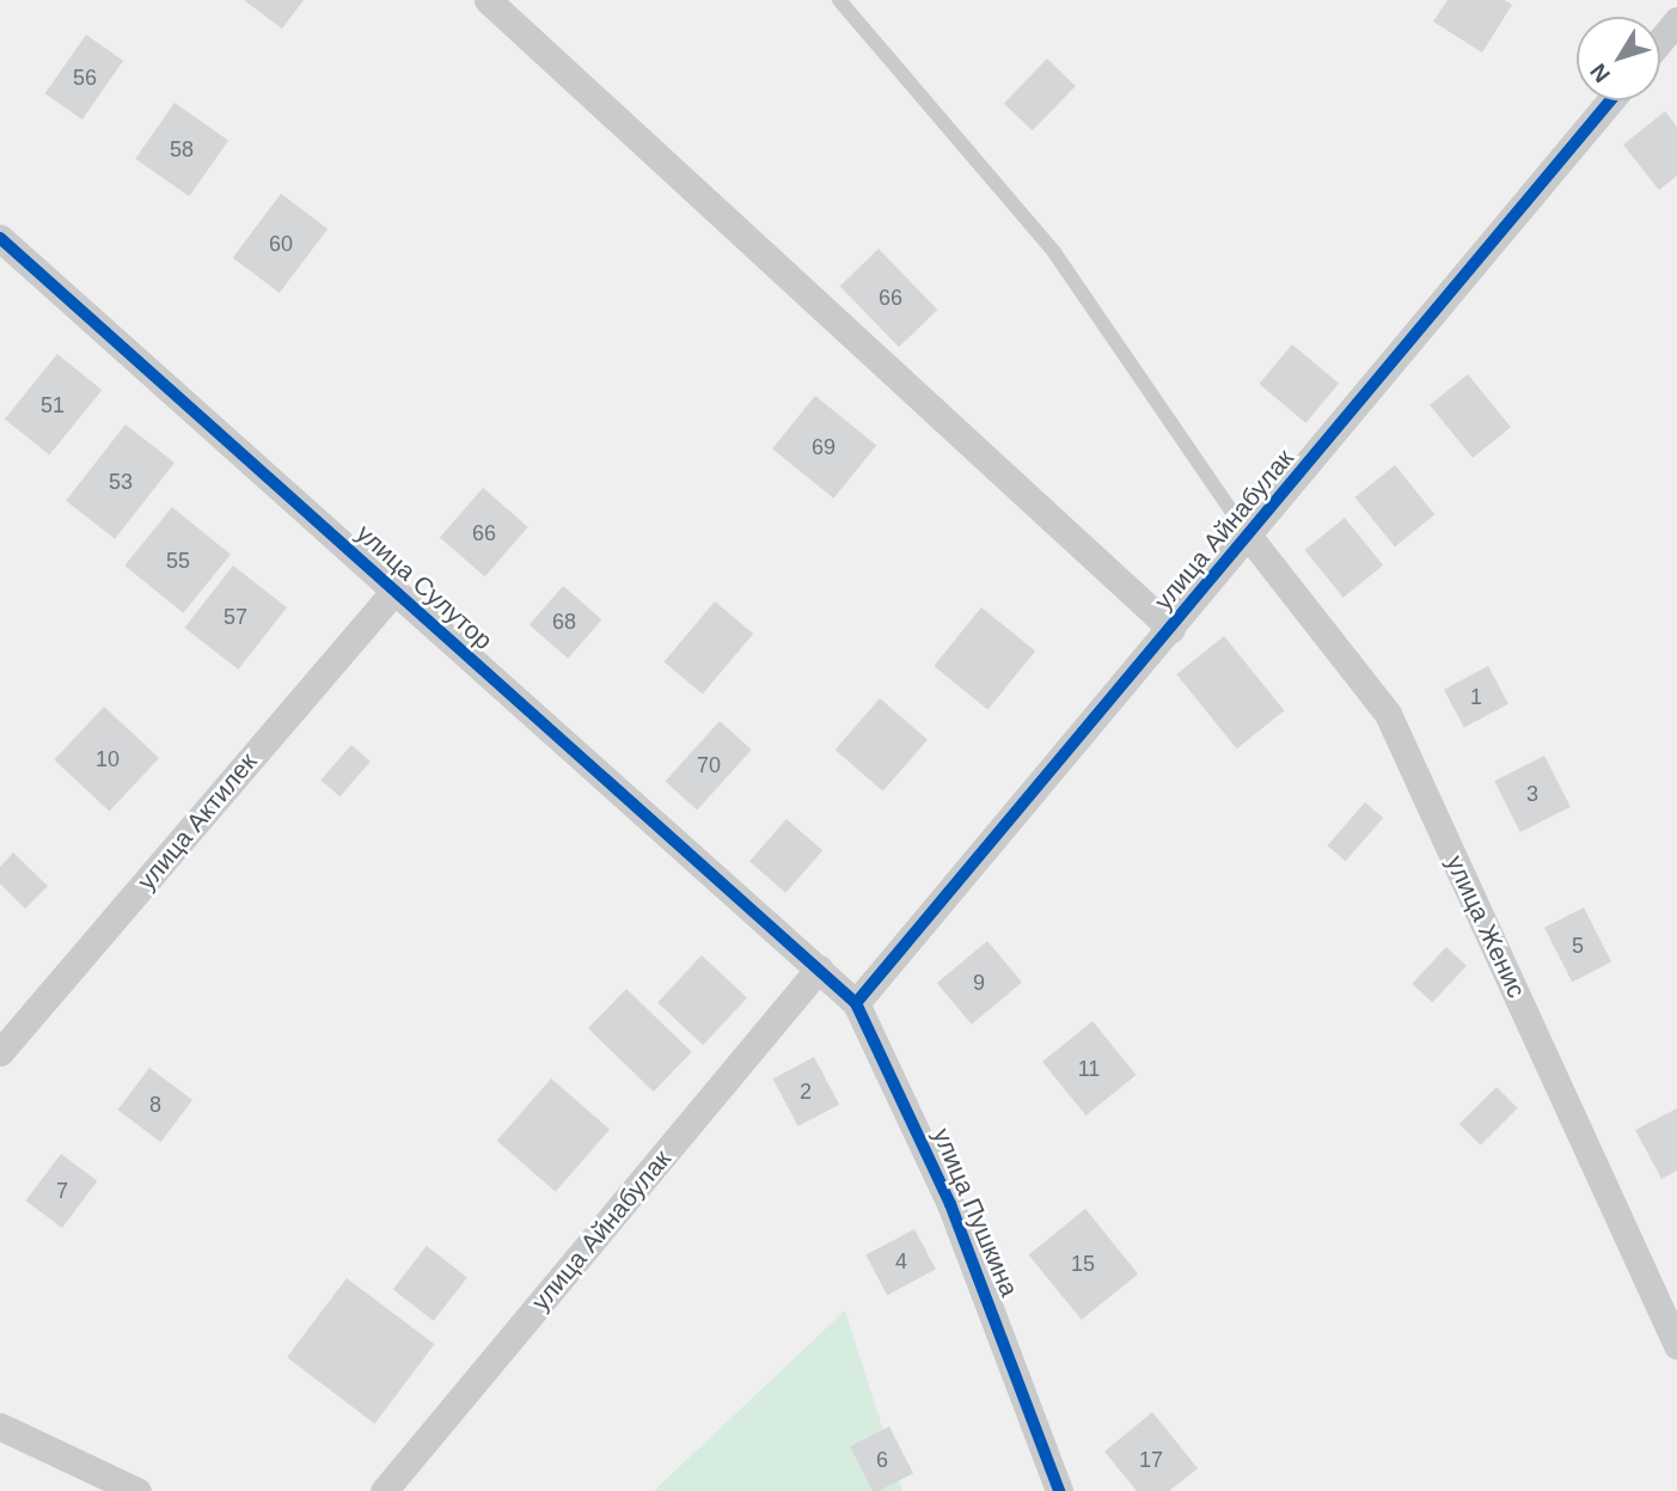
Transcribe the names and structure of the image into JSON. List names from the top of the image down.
{
  "streets": {
    "street": [
      "улица Айнабулак",
      "улица Сулутор",
      "улица Актилек",
      "улица Женис",
      "улица Пушкина"
    ]
  },
  "crossings": [
    ["улица Айнабулак", "улица Сулутор"],
    ["улица Айнабулак", "улица Женис"],
    ["улица Айнабулак", "улица Пушкина"],
    ["улица Сулутор", "улица Актилек"],
    ["улица Сулутор", "улица Пушкина"]
  ],
  "house_numbers": [
    "56",
    "58",
    "60",
    "66",
    "51",
    "69",
    "53",
    "66",
    "55",
    "57",
    "68",
    "1",
    "10",
    "70",
    "3",
    "5",
    "9",
    "11",
    "2",
    "8",
    "7",
    "4",
    "15",
    "6",
    "17"
  ],
  "north": "bottom left"
}
